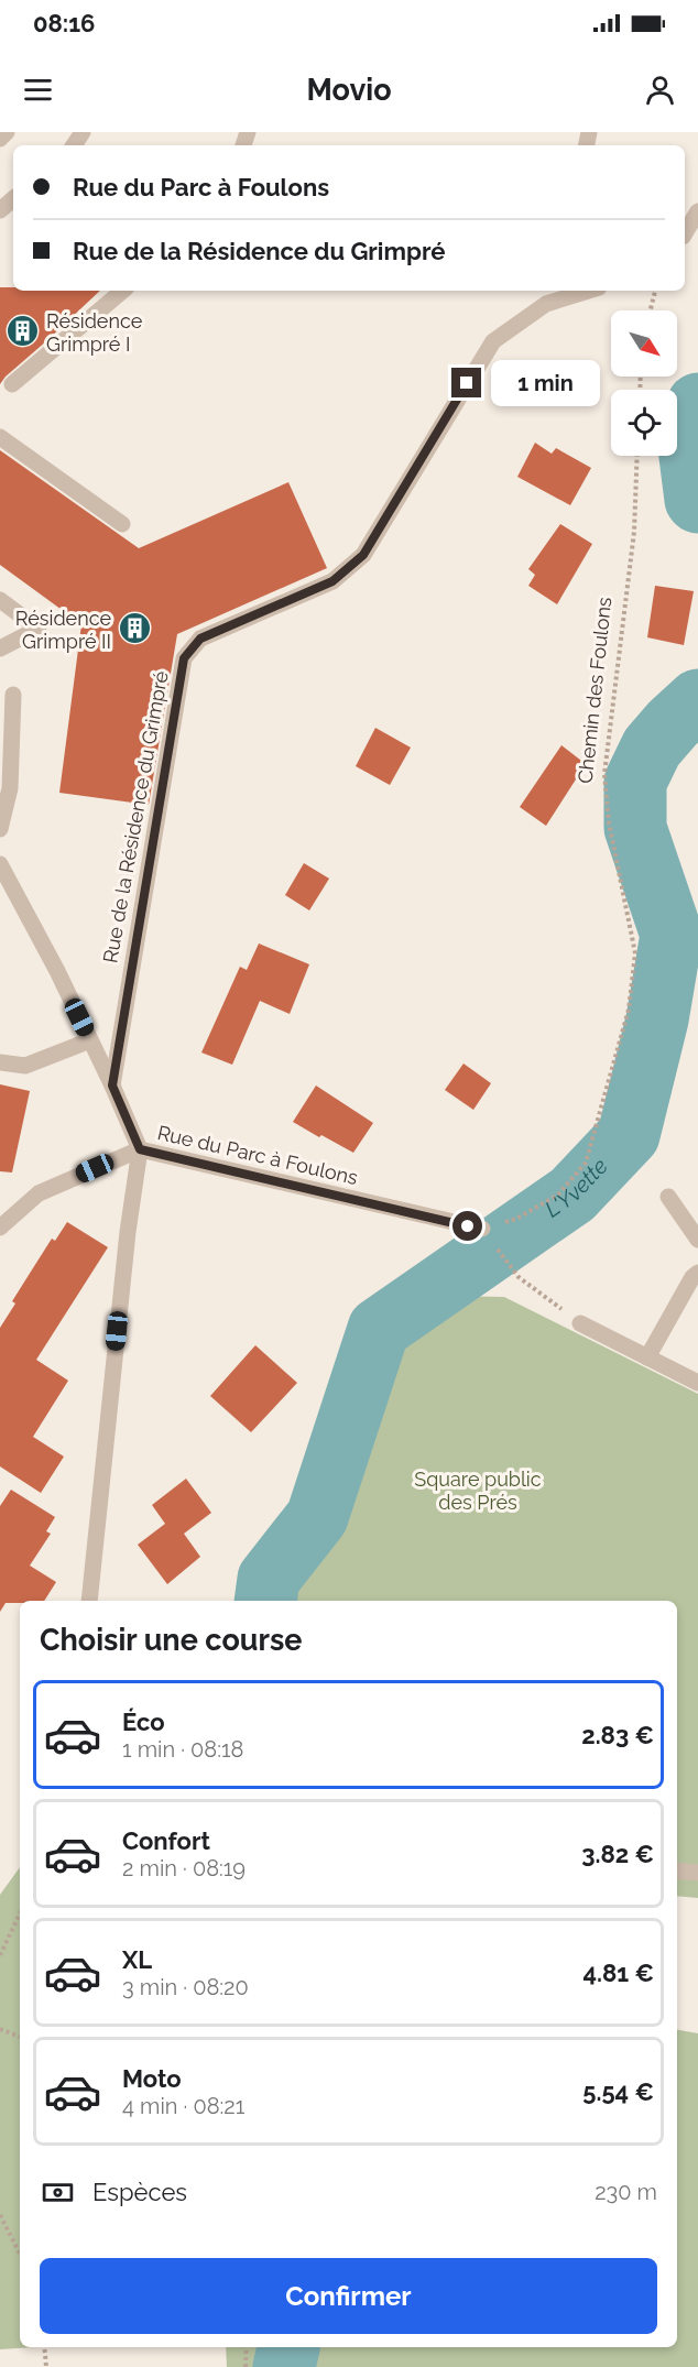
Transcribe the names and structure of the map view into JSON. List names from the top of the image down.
{
  "streets": {
    "street": ["Rue de la Résidence du Grimpré", "Rue du Parc à Foulons"],
    "path": ["Chemin des Foulons"]
  },
  "crossings": [
    ["Chemin des Foulons", "Rue du Parc à Foulons"],
    ["Rue de la Résidence du Grimpré", "Rue du Parc à Foulons"]
  ],
  "water": ["L'Yvette"],
  "parks": ["Square public des Prés"],
  "places": {
    "building": ["Résidence Grimpré I", "Résidence Grimpré II"]
  },
  "north": "bottom right",
  "page": {
    "status": "08:16",
    "header": "Movio",
    "banner": ["Rue du Parc à Foulons", "Rue de la Résidence du Grimpré"],
    "bubble": "1 min",
    "heading": "Choisir une course",
    "list": [
      {
        "name": "Éco",
        "note": "1 min · 08:18",
        "value": "2.83 €"
      },
      {
        "name": "Confort",
        "note": "2 min · 08:19",
        "value": "3.82 €"
      },
      {
        "name": "XL",
        "note": "3 min · 08:20",
        "value": "4.81 €"
      },
      {
        "name": "Moto",
        "note": "4 min · 08:21",
        "value": "5.54 €"
      }
    ],
    "pay": ["Espèces", "230 m"],
    "buttons": "Confirmer"
  }
}
